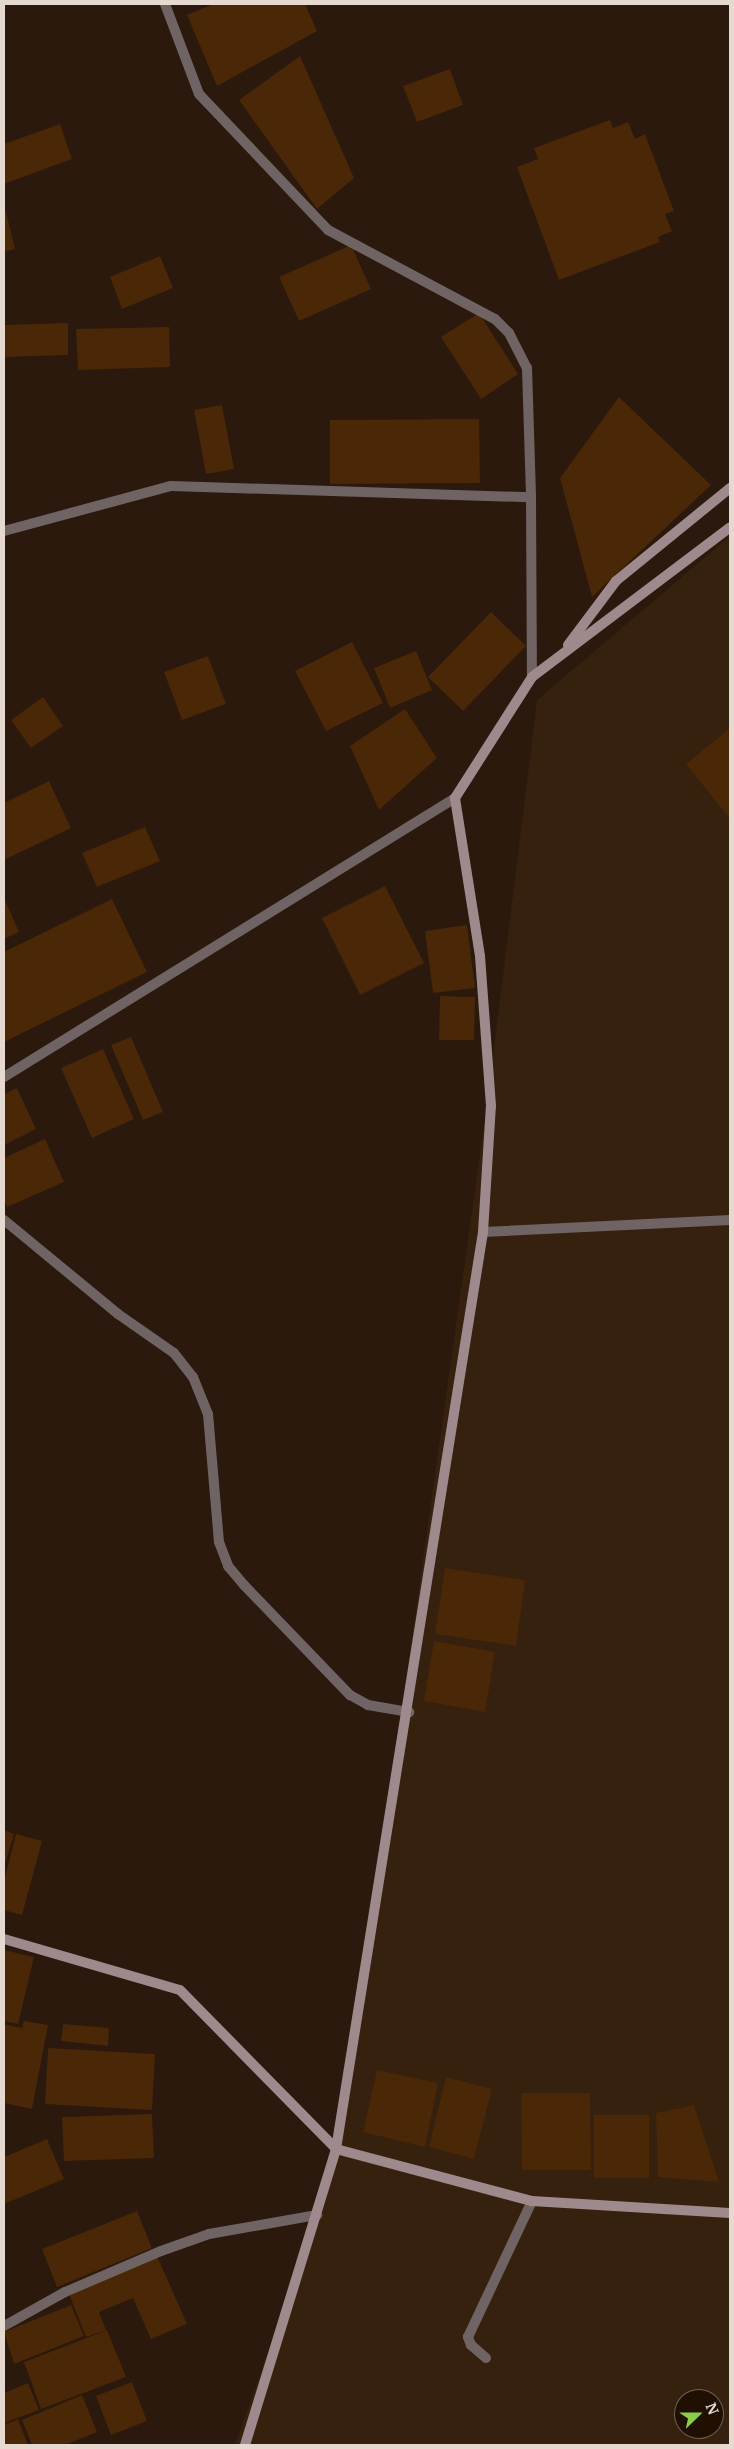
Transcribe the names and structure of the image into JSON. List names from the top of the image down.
{
  "north": "right"
}
